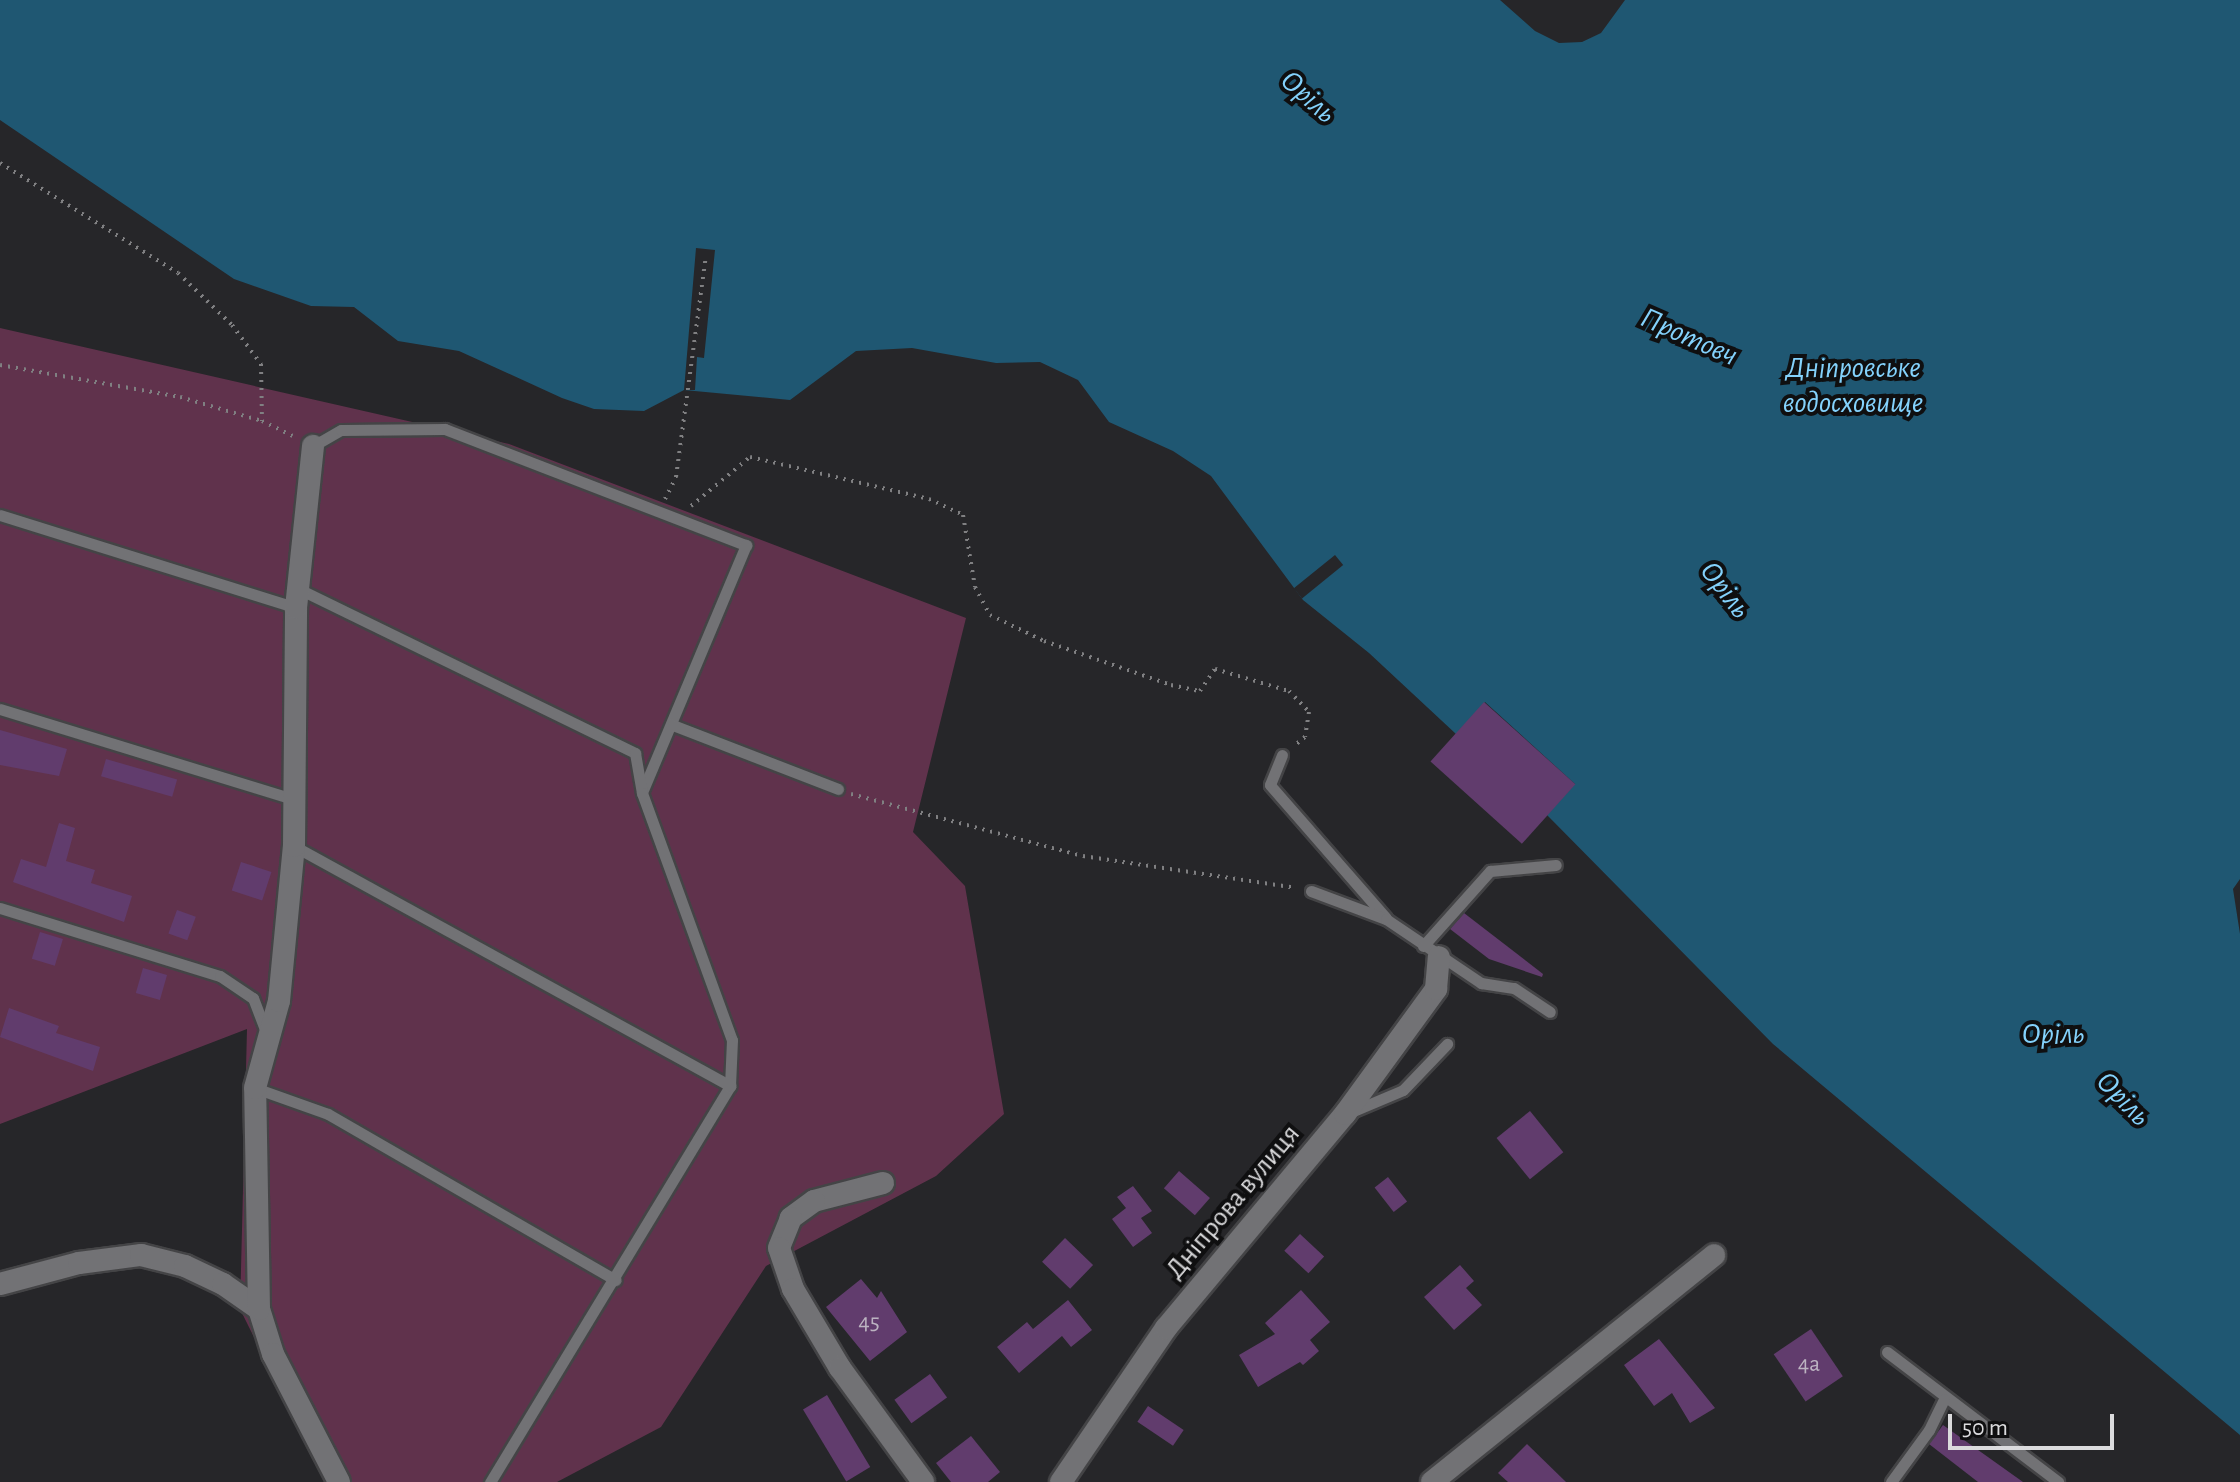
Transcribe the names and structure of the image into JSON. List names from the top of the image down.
{
  "streets": {
    "street": ["Дніпрова вулиця"]
  },
  "water": [
    "Оріль",
    "Протовч",
    "Дніпровське водосховище",
    "Орiль"
  ],
  "house_numbers": ["45", "4а"],
  "scale_bar": "50 m"
}
